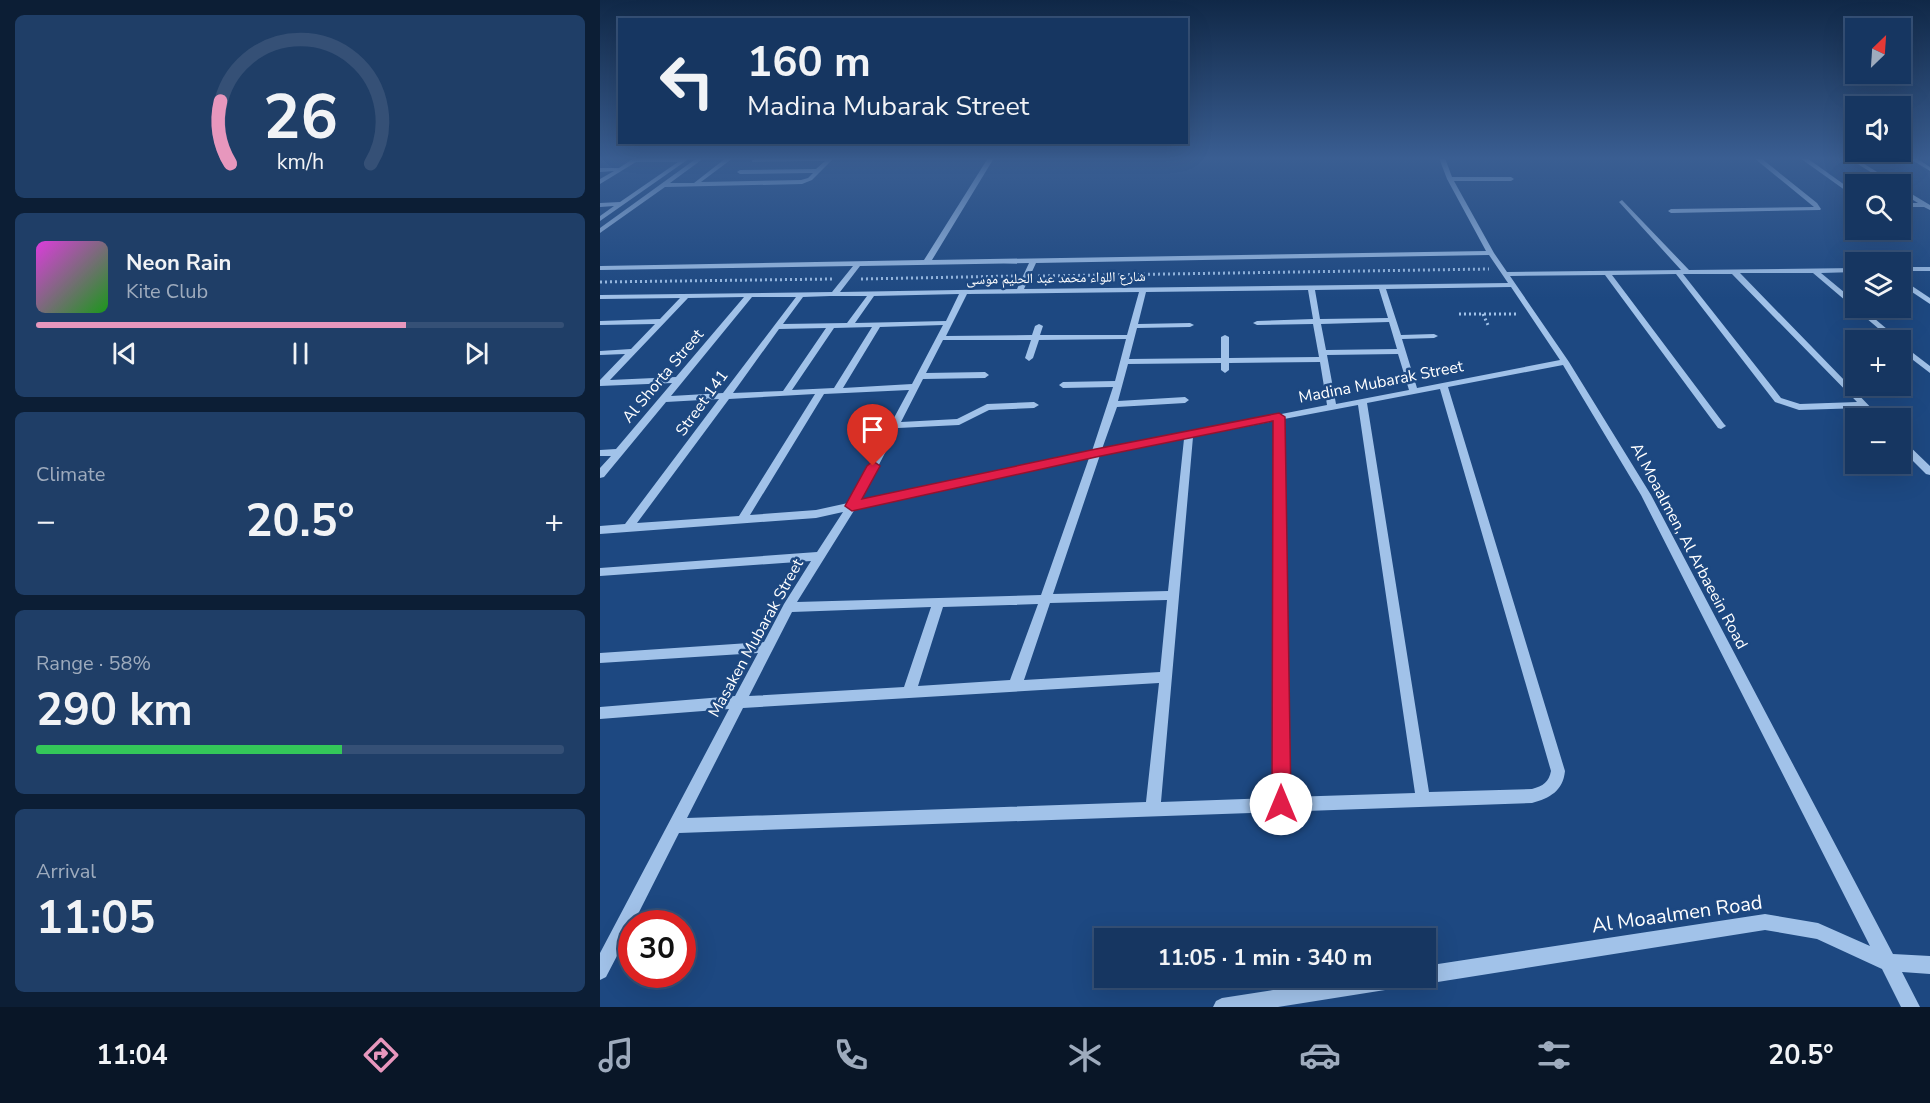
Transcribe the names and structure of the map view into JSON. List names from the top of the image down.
{
  "streets": {
    "street": [
      "شارع اللواء محمد عبد الحليم موسى",
      "Al Shorta Street",
      "Madina Mubarak Street",
      "Street 141",
      "Al Moaalmen, Al Arbaeein Road",
      "Masaken Mubarak Street",
      "Al Moaalmen Road"
    ]
  },
  "crossings": [
    ["شارع اللواء محمد عبد الحليم موسى", "Al Shorta Street"],
    ["شارع اللواء محمد عبد الحليم موسى", "Street 141"],
    ["شارع اللواء محمد عبد الحليم موسى", "Al Moaalmen, Al Arbaeein Road"],
    ["شارع اللواء محمد عبد الحليم موسى", "Masaken Mubarak Street"],
    ["Madina Mubarak Street", "Street 141"],
    ["Madina Mubarak Street", "Al Moaalmen, Al Arbaeein Road"],
    ["Madina Mubarak Street", "Masaken Mubarak Street"],
    ["Al Moaalmen, Al Arbaeein Road", "Al Moaalmen Road"]
  ],
  "north": "top right",
  "page": {
    "map_buttons": ["+", "−"],
    "turn": ["160 m", "Madina Mubarak Street"],
    "song": ["Neon Rain", "Kite Club"],
    "tile": [
      "Climate",
      ["Range · 58%", "290 km"],
      ["Arrival", "11:05"]
    ],
    "heat": ["−", "20.5°", "+"],
    "limit": "30",
    "trip": "11:05 · 1 min · 340 m",
    "tabs": ["11:04", "20.5°"],
    "gauge": ["26", "km/h"]
  }
}
